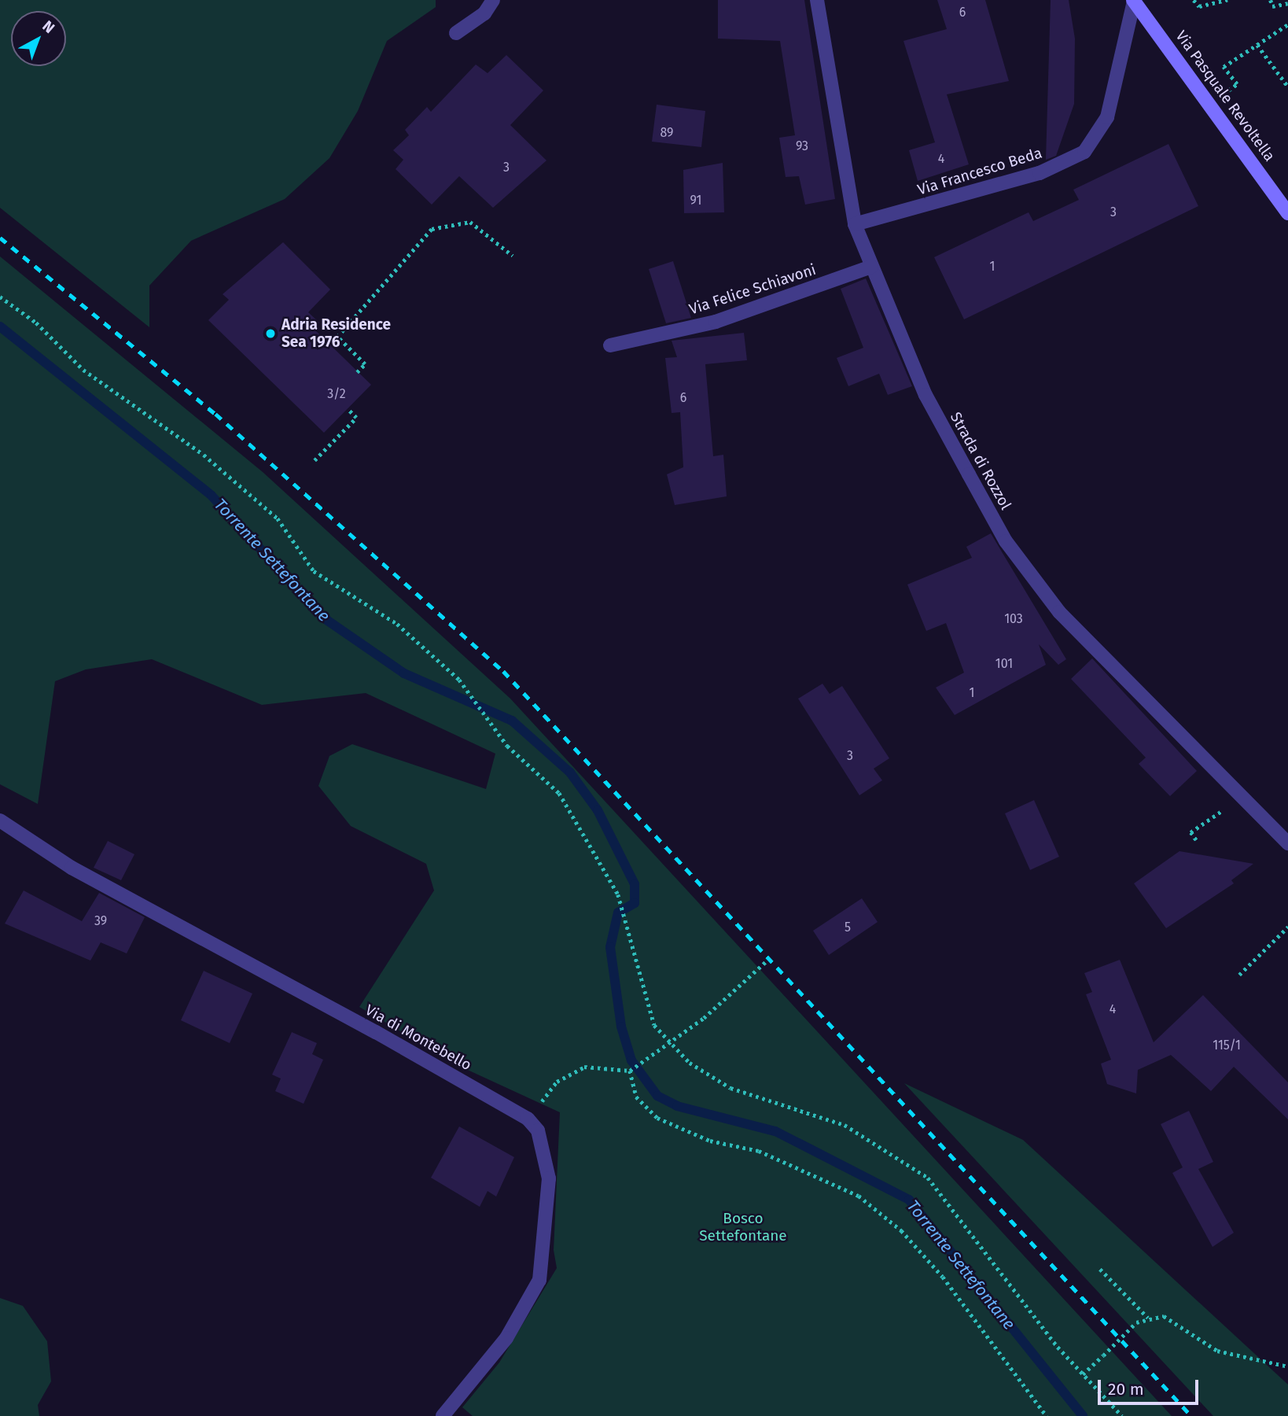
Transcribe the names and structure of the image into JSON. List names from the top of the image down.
{
  "streets": {
    "main road": ["Via Pasquale Revoltella"],
    "street": [
      "Via Francesco Beda",
      "Via Felice Schiavoni",
      "Strada di Rozzol",
      "Via di Montebello"
    ]
  },
  "crossings": [
    ["Via Pasquale Revoltella", "Via Francesco Beda"],
    ["Via Francesco Beda", "Strada di Rozzol"],
    ["Via Felice Schiavoni", "Strada di Rozzol"]
  ],
  "water": ["Torrente Settefontane"],
  "parks": ["Bosco Settefontane"],
  "places": ["Adria Residence Sea 1976"],
  "house_numbers": [
    "6",
    "89",
    "93",
    "4",
    "3",
    "91",
    "3",
    "1",
    "3/2",
    "6",
    "103",
    "101",
    "1",
    "3",
    "39",
    "5",
    "4",
    "115/1"
  ],
  "scale_bar": "20 m",
  "north": "top right"
}
